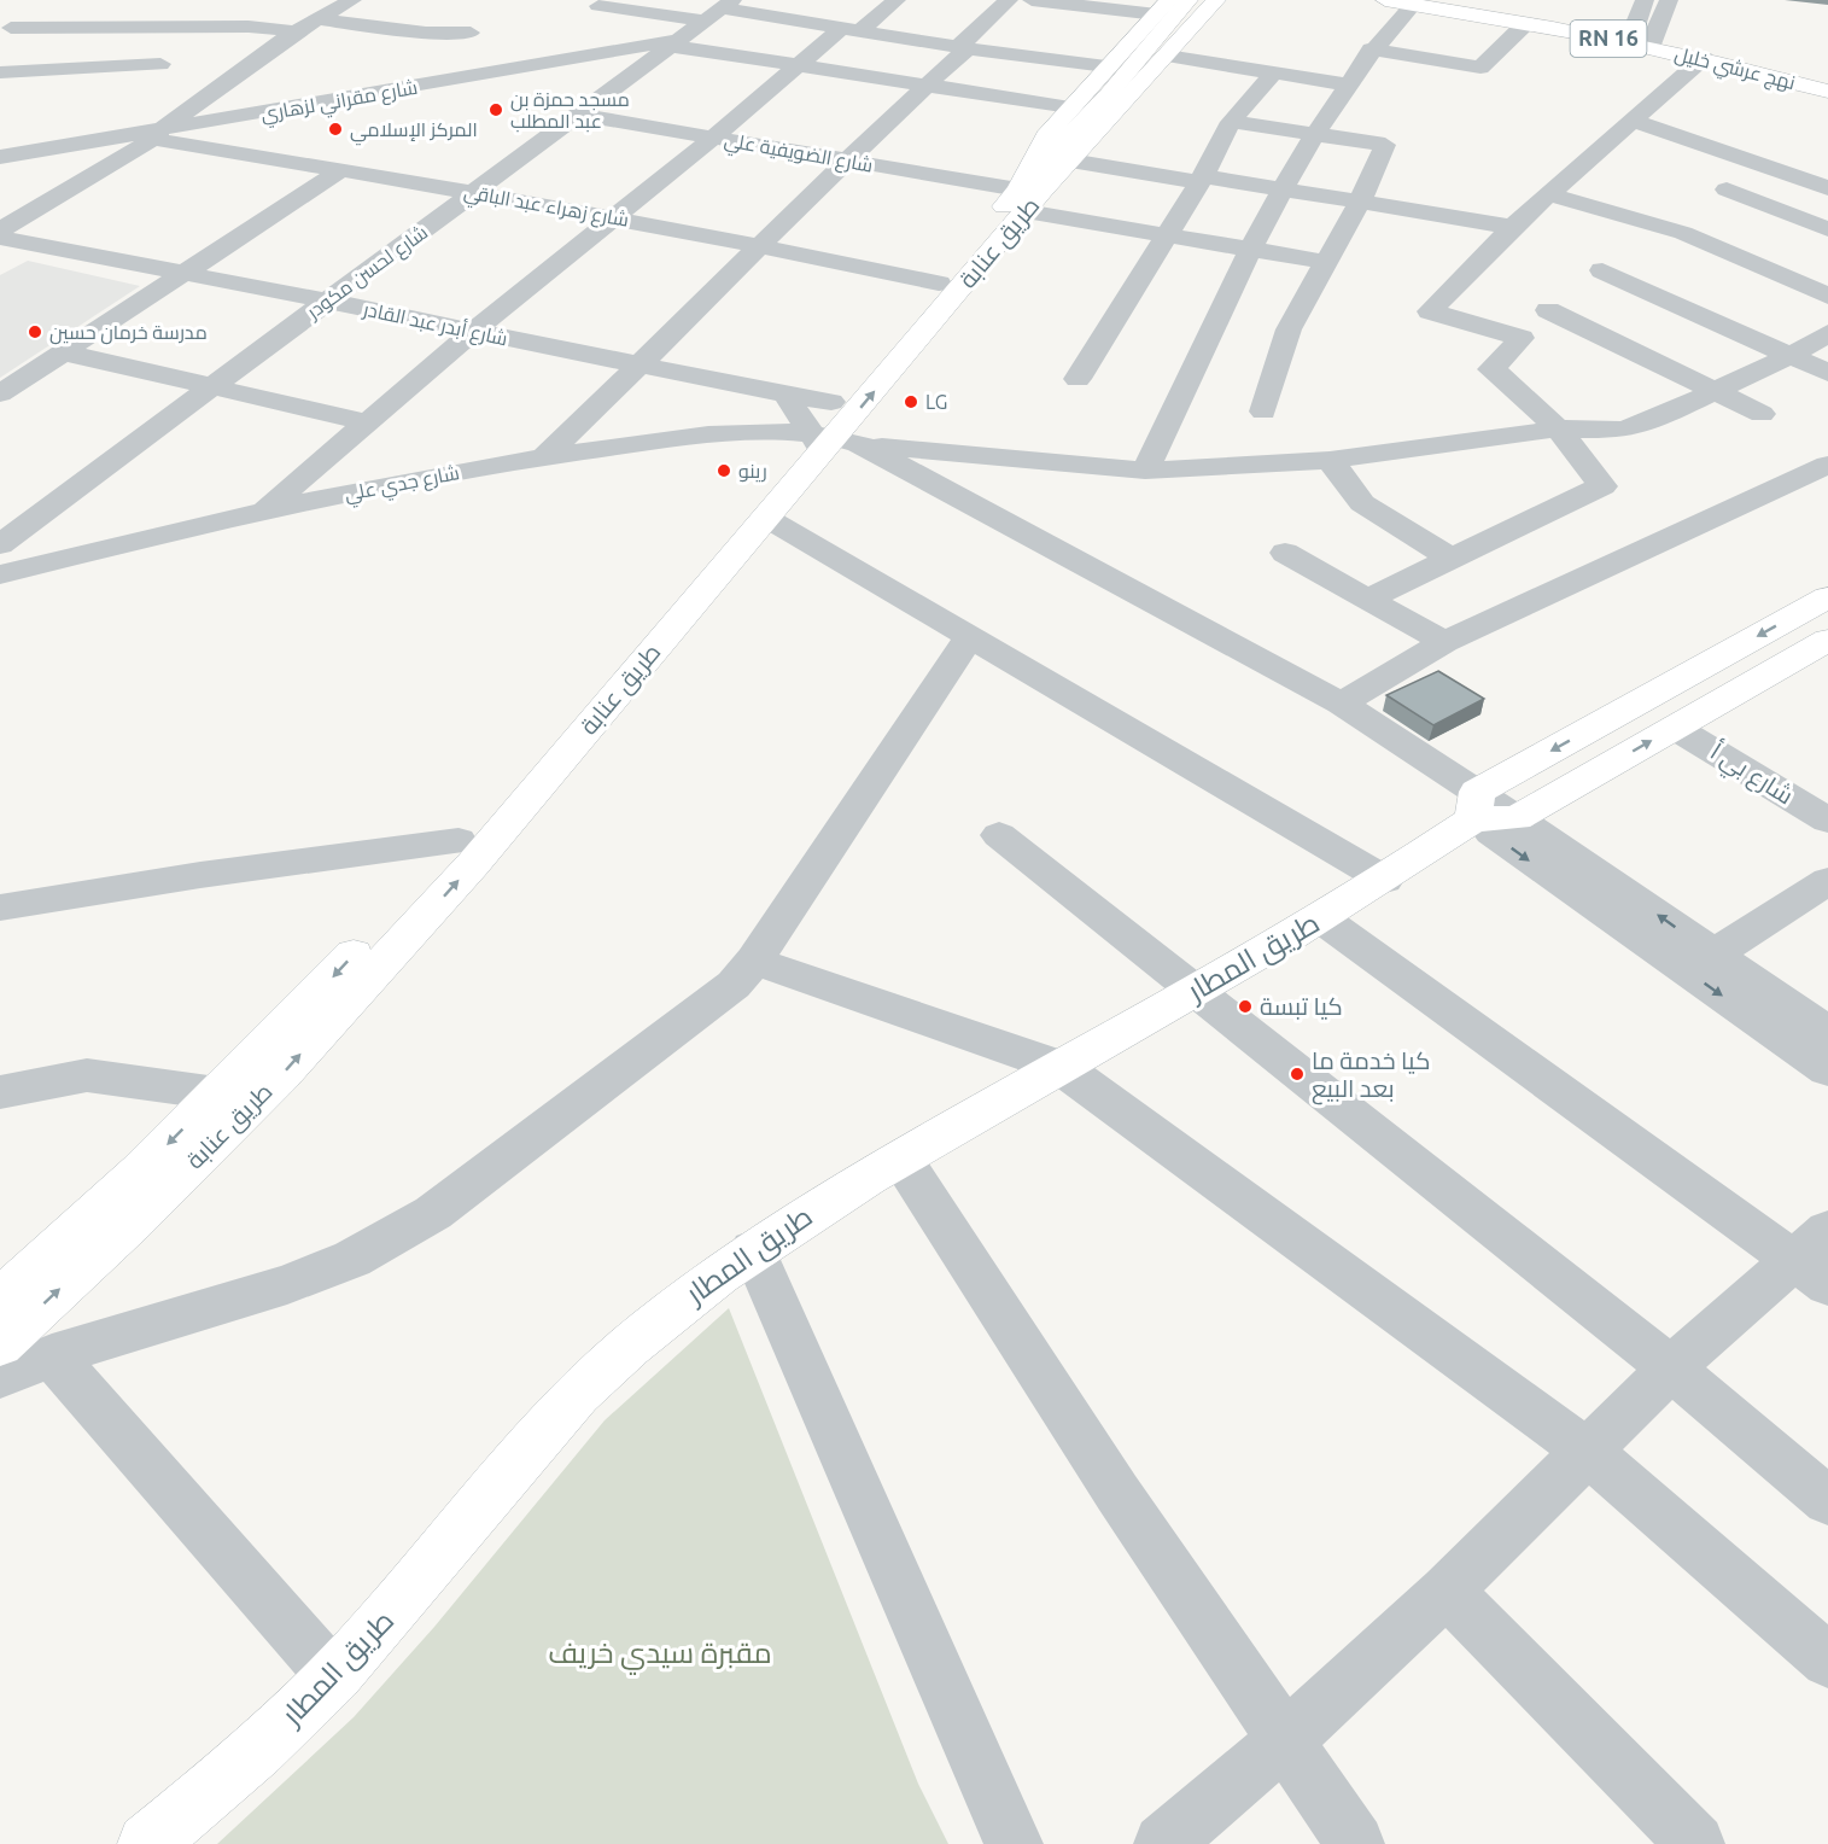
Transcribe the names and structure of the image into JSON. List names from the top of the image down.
{
  "streets": {
    "main road": [
      "RN 16",
      "نهج عرشي خليل",
      "طريق عنابة",
      "طريق المطار"
    ],
    "street": [
      "شارع مقراني لزهاري",
      "شارع الضويفية علي",
      "شارع زهراء عبد الباقي",
      "شارع لحسن مكودر",
      "شارع أبدر عبد القادر",
      "شارع جدي علي",
      "شارع بي أ"
    ]
  },
  "crossings": [
    ["شارع مقراني لزهاري", "شارع زهراء عبد الباقي"],
    ["شارع مقراني لزهاري", "شارع لحسن مكودر"],
    ["شارع الضويفية علي", "طريق عنابة"],
    ["شارع الضويفية علي", "شارع لحسن مكودر"],
    ["شارع زهراء عبد الباقي", "طريق عنابة"],
    ["شارع زهراء عبد الباقي", "شارع لحسن مكودر"],
    ["طريق عنابة", "شارع أبدر عبد القادر"],
    ["طريق عنابة", "شارع جدي علي"],
    ["شارع لحسن مكودر", "شارع أبدر عبد القادر"],
    ["شارع أبدر عبد القادر", "شارع جدي علي"],
    ["شارع بي أ", "طريق المطار"]
  ],
  "parks": ["مقبرة سيدي خريف"],
  "places": [
    "مسجد حمزة بن عبد المطلب",
    "المركز الإسلامي",
    "مدرسة خرمان حسين",
    "LG",
    "رينو",
    "كيا تبسة",
    "كيا خدمة ما بعد البيع"
  ]
}
